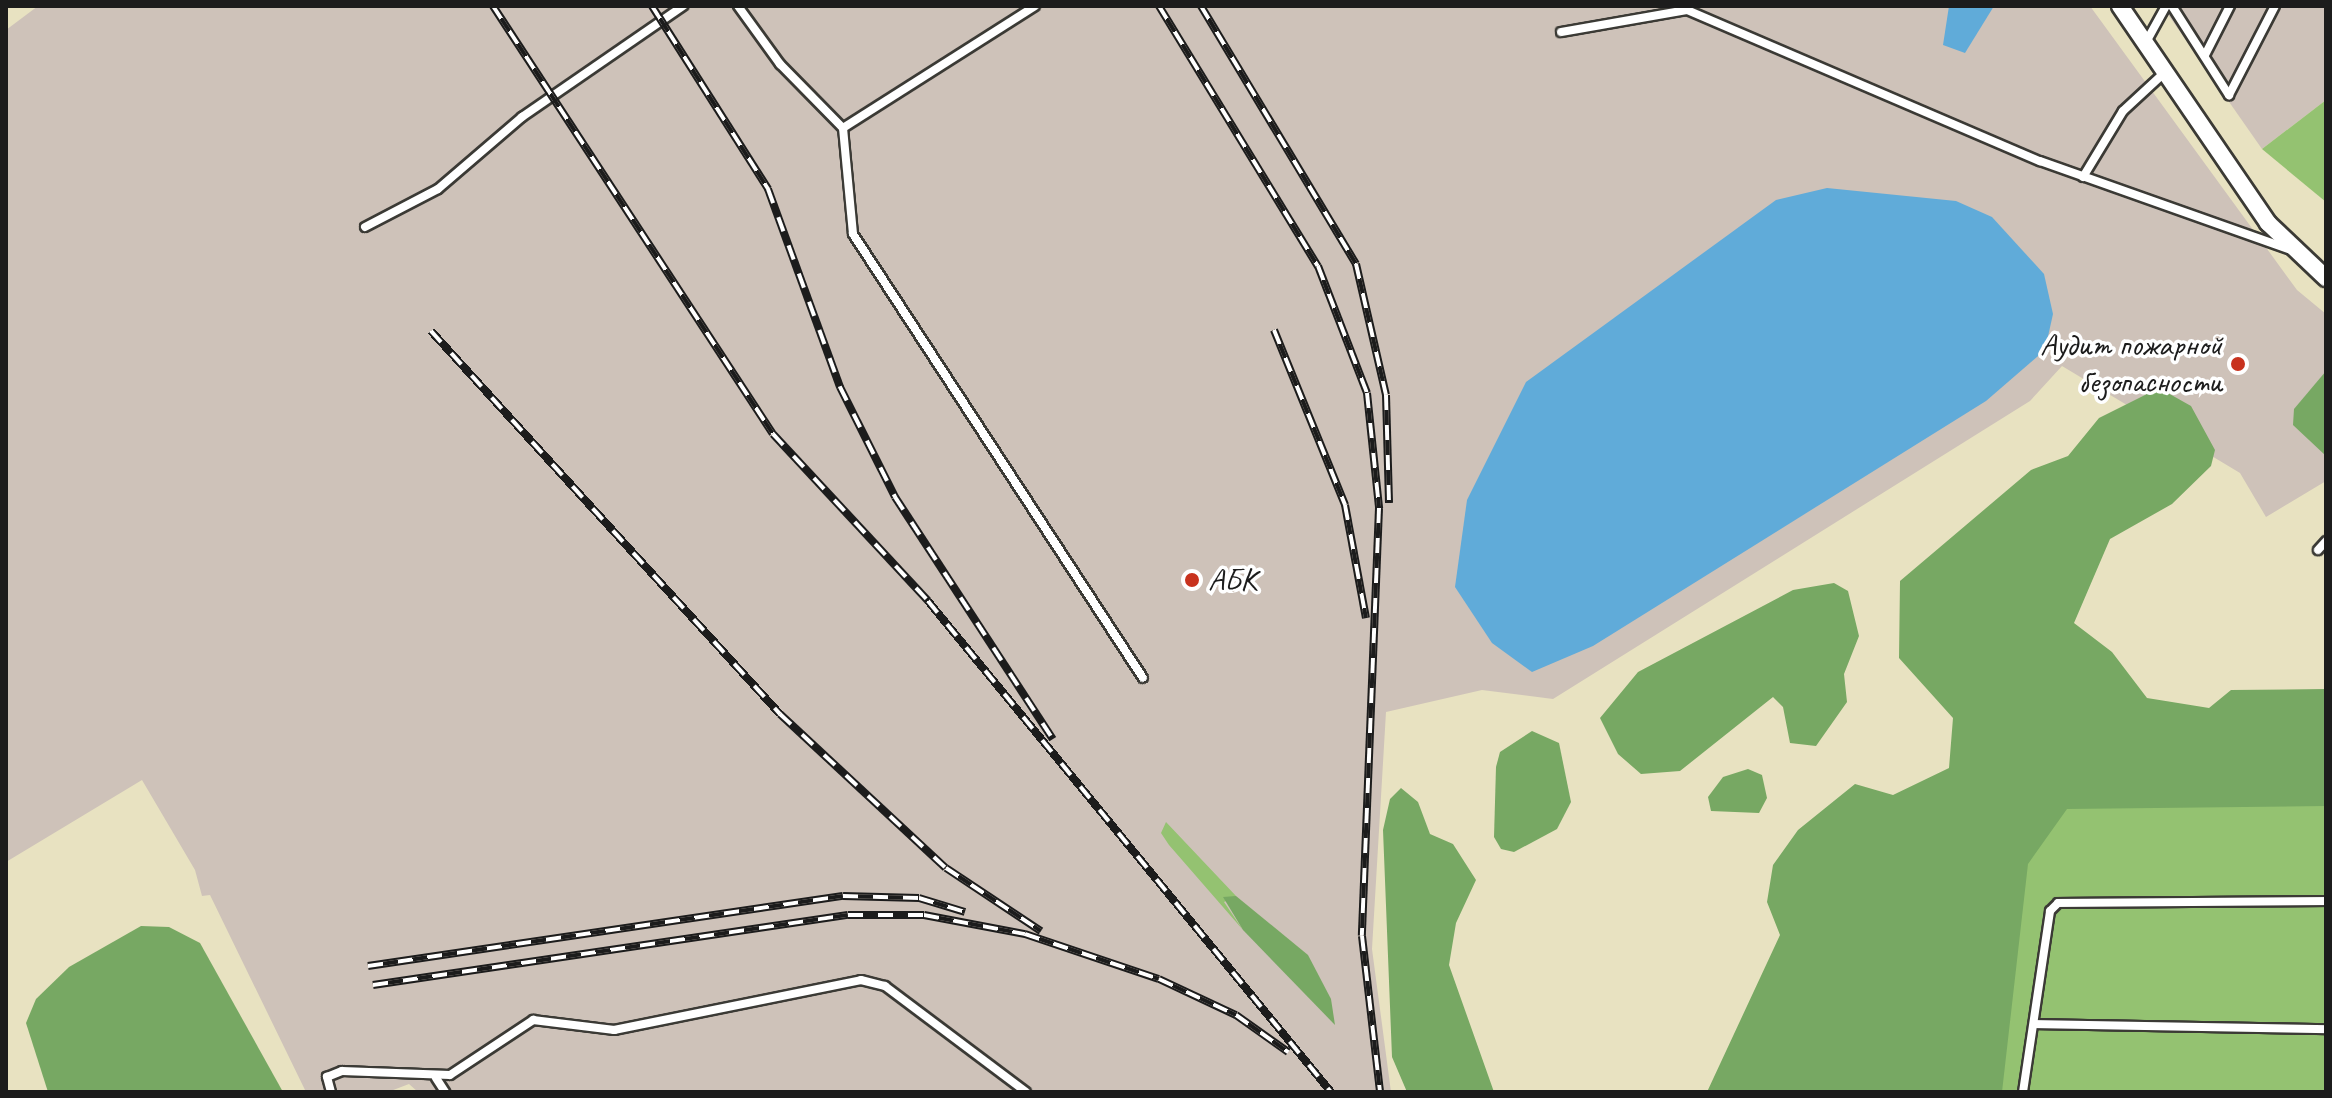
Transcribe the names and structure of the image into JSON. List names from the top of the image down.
{
  "places": ["Аудит пожарной безопасности", "АБК"]
}
